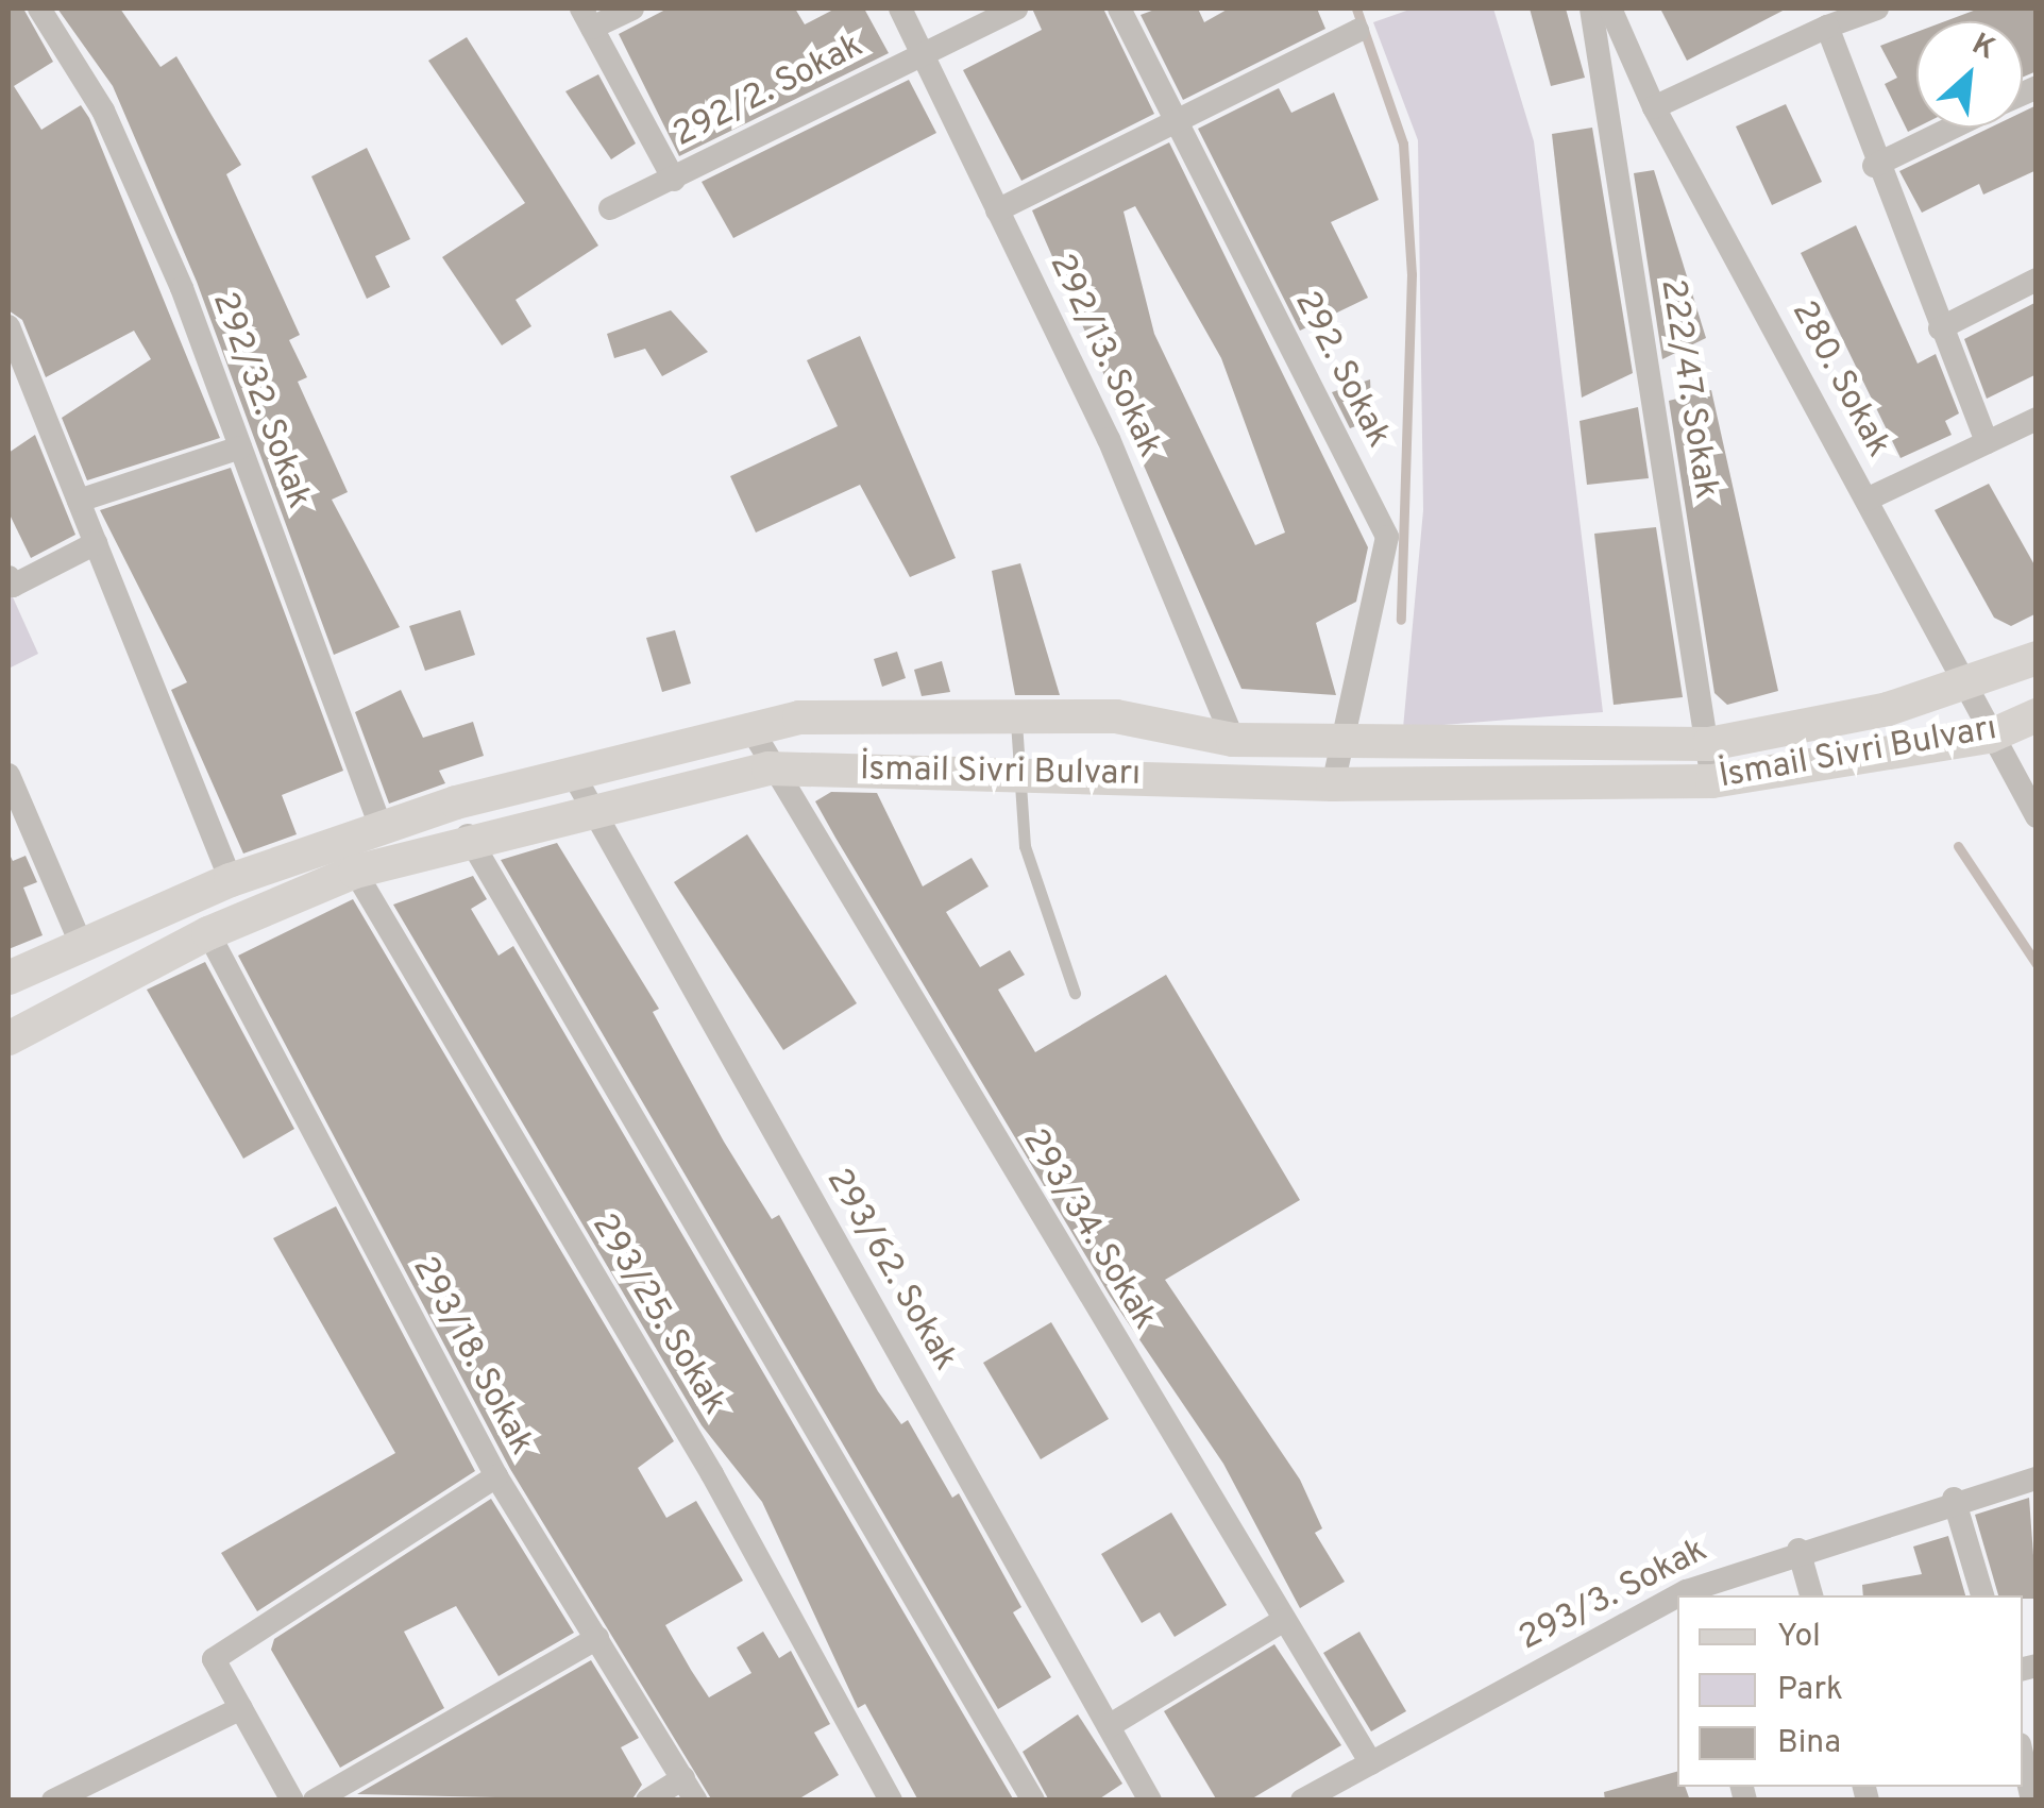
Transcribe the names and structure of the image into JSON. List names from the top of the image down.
{
  "streets": {
    "main road": ["İsmail Sivri Bulvarı"],
    "street": [
      "292/2. Sokak",
      "292/13. Sokak",
      "292. Sokak",
      "280. Sokak",
      "222/47. Sokak",
      "292/32. Sokak",
      "293/34. Sokak",
      "293/62. Sokak",
      "293/25. Sokak",
      "293/18. Sokak",
      "293/3. Sokak"
    ]
  },
  "crossings": [
    ["292/2. Sokak", "292/13. Sokak"],
    ["292/13. Sokak", "İsmail Sivri Bulvarı"],
    ["292. Sokak", "İsmail Sivri Bulvarı"],
    ["280. Sokak", "İsmail Sivri Bulvarı"],
    ["222/47. Sokak", "İsmail Sivri Bulvarı"],
    ["292/32. Sokak", "İsmail Sivri Bulvarı"],
    ["İsmail Sivri Bulvarı", "293/34. Sokak"],
    ["İsmail Sivri Bulvarı", "293/62. Sokak"],
    ["İsmail Sivri Bulvarı", "293/25. Sokak"],
    ["İsmail Sivri Bulvarı", "293/18. Sokak"],
    ["293/34. Sokak", "293/3. Sokak"]
  ],
  "legend": ["Yol", "Park", "Bina"],
  "north": "top right"
}
